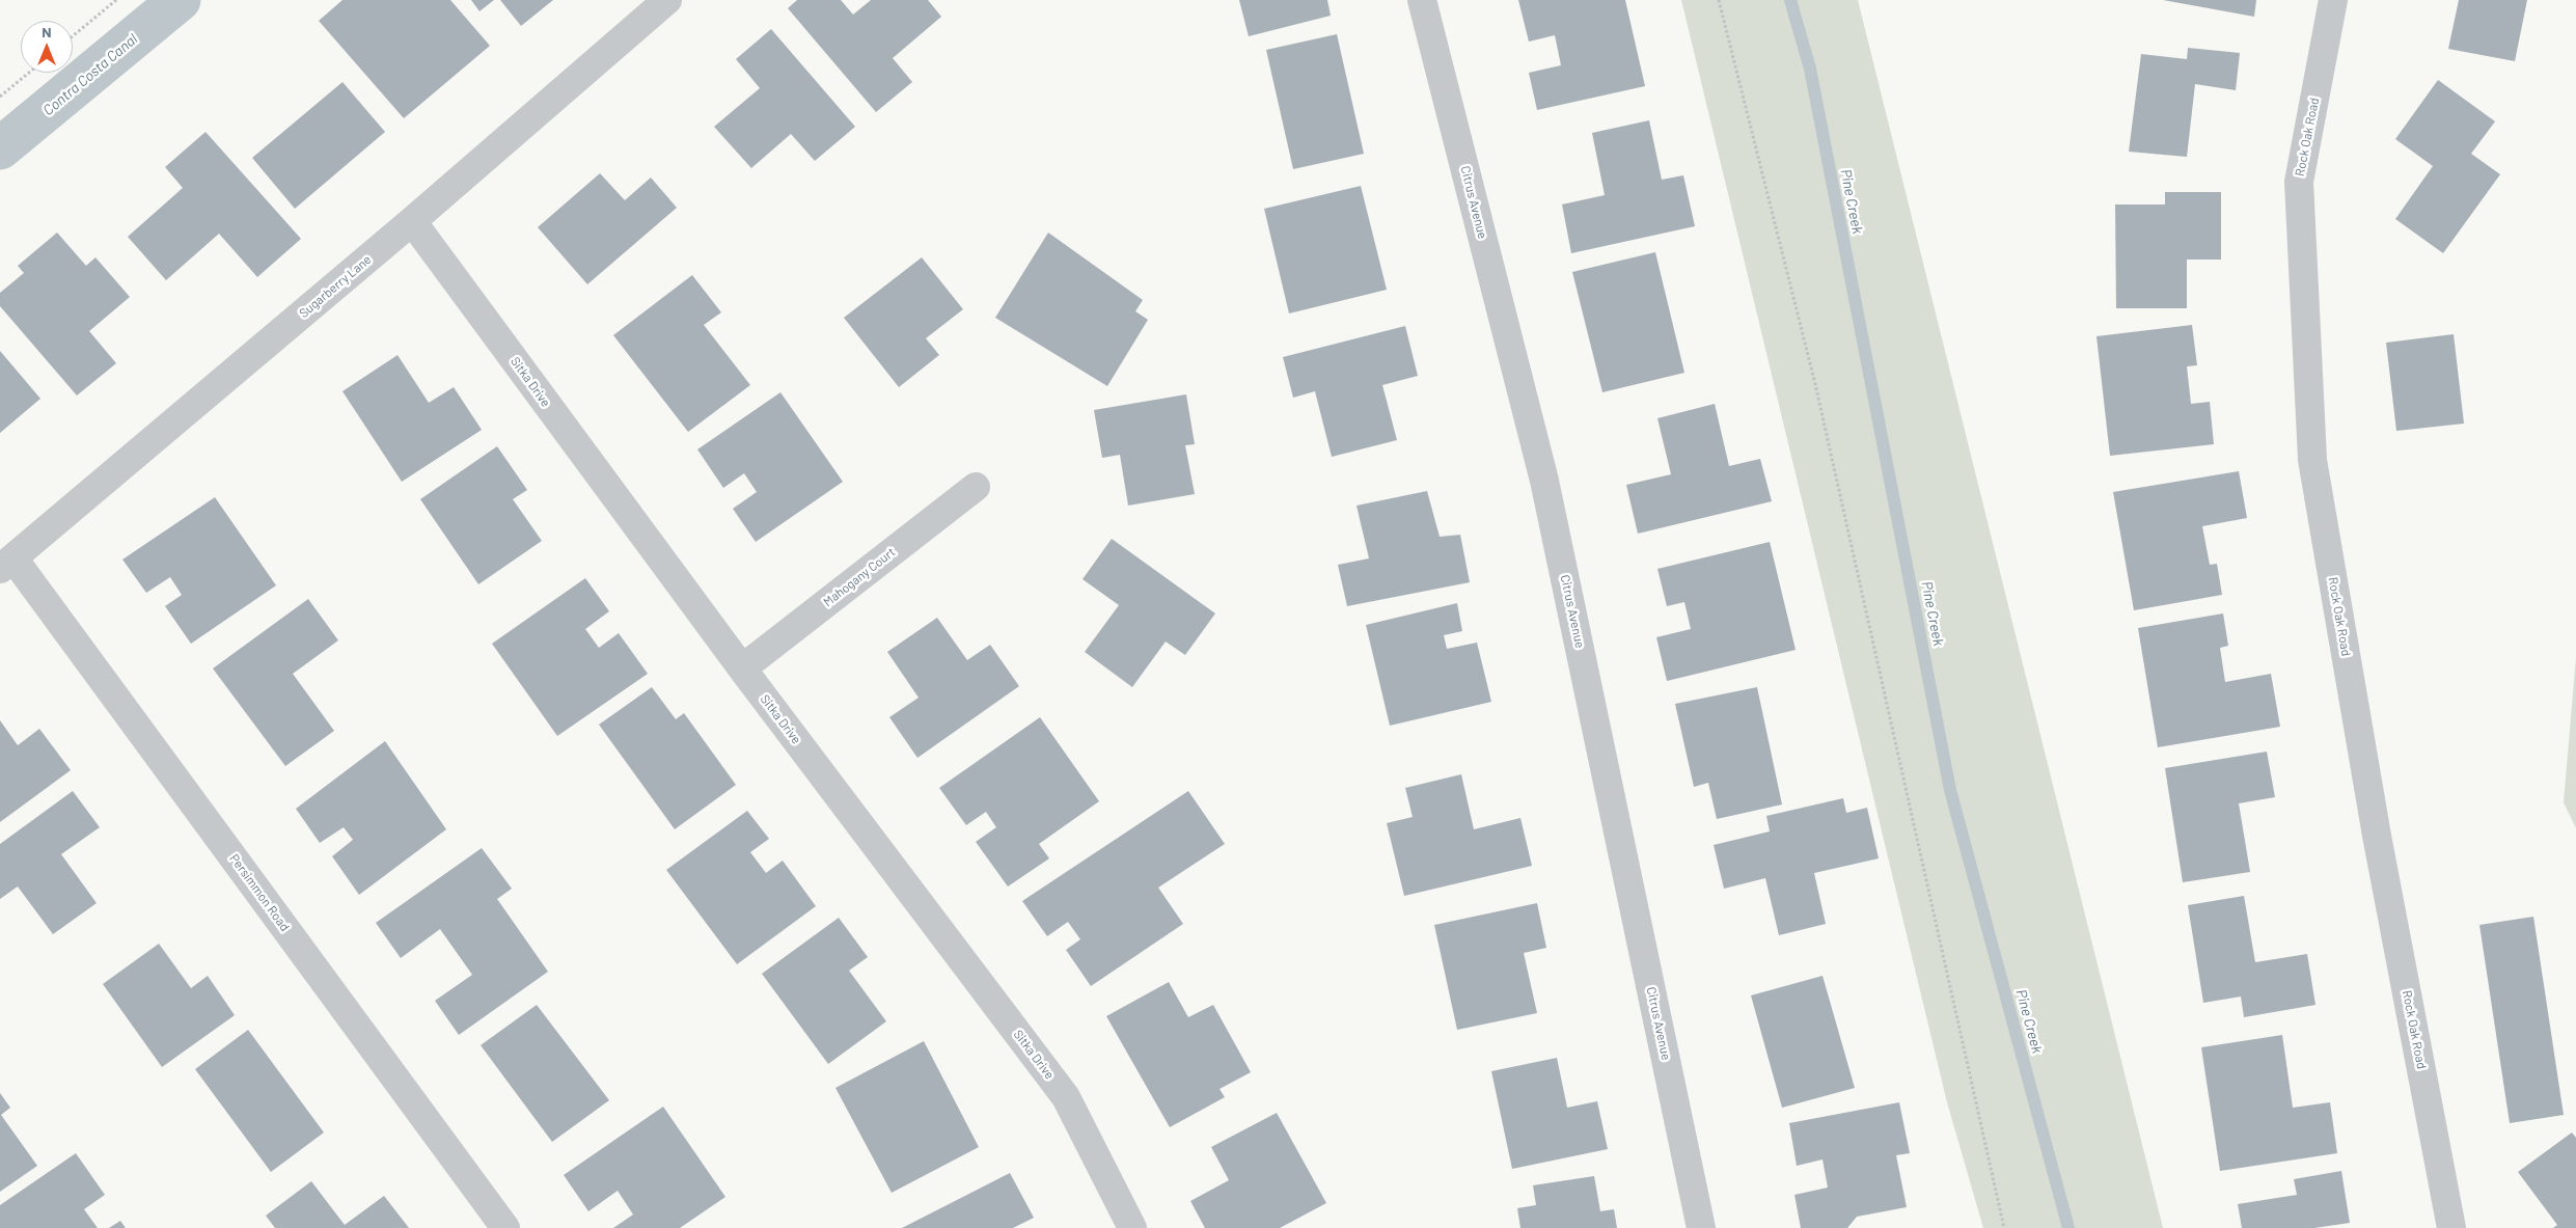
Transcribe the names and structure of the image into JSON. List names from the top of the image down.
{
  "streets": {
    "street": [
      "Rock Oak Road",
      "Citrus Avenue",
      "Sugarberry Lane",
      "Sitka Drive",
      "Mahogany Court",
      "Persimmon Road"
    ]
  },
  "crossings": [
    ["Sugarberry Lane", "Sitka Drive"],
    ["Sugarberry Lane", "Persimmon Road"],
    ["Sitka Drive", "Mahogany Court"]
  ],
  "water": ["Contra Costa Canal", "Pine Creek"],
  "north": "top"
}
